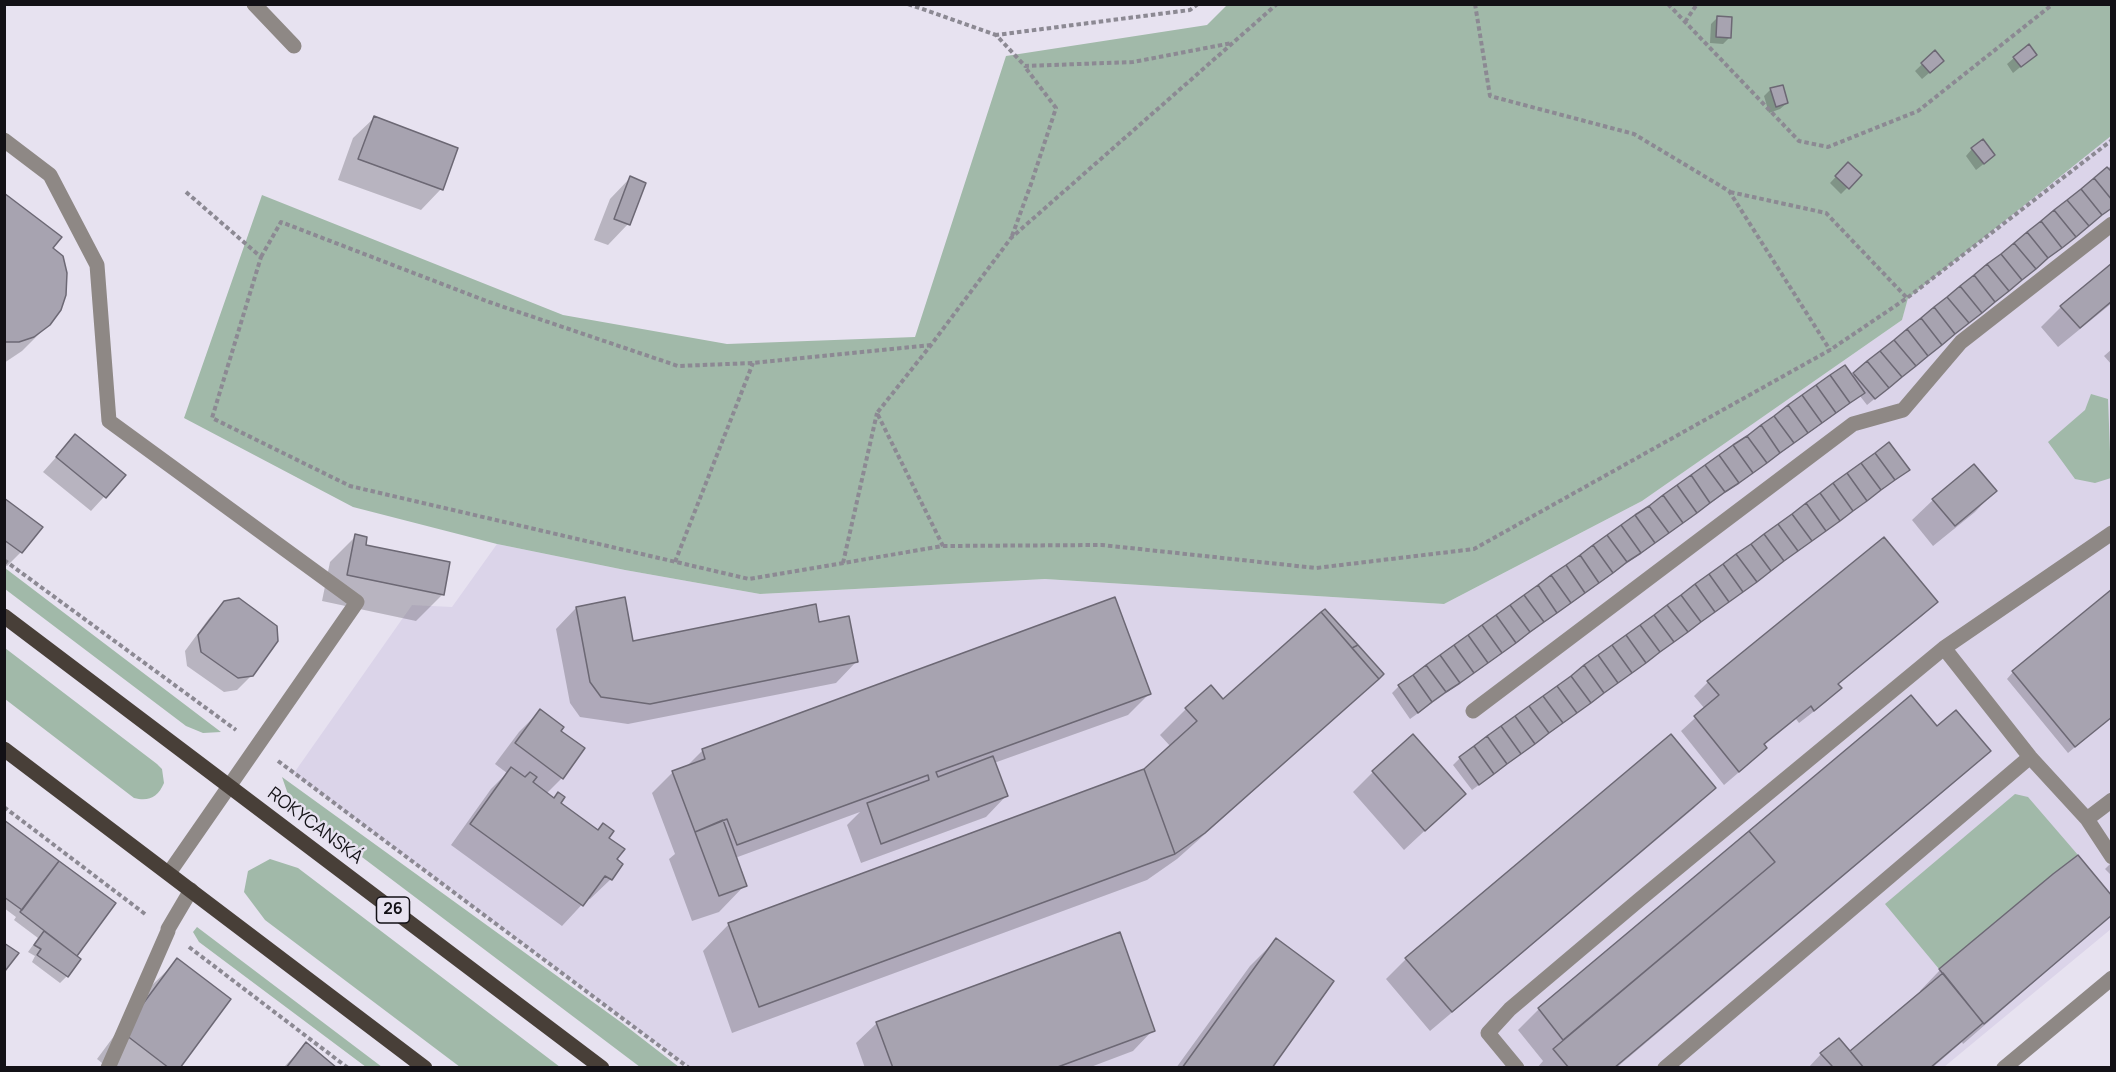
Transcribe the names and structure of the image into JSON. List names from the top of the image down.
{
  "streets": {
    "main road": ["ROKYCANSKÁ", "26"]
  }
}
